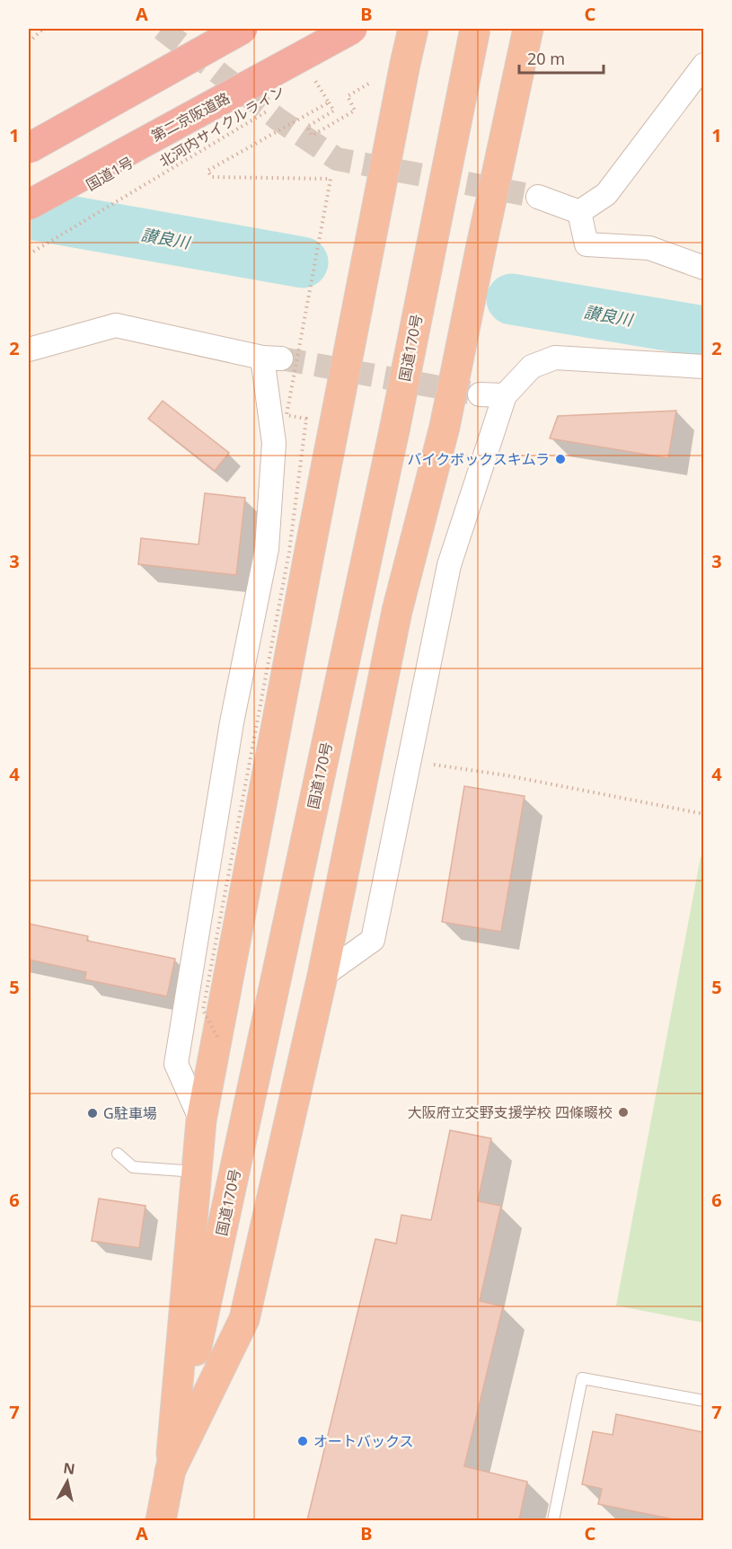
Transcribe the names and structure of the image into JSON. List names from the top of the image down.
{
  "streets": {
    "highway": ["第二京阪道路", "国道1号", "国道170号"],
    "path": ["北河内サイクルライン"]
  },
  "water": ["讃良川"],
  "places": [
    "バイクボックスキムラ",
    "大阪府立交野支援学校 四條畷校",
    "G駐車場",
    "オートバックス"
  ],
  "scale_bar": "20 m",
  "north": "top",
  "grid": {
    "columns": ["A", "B", "C"],
    "rows": [
      "1",
      "2",
      "3",
      "4",
      "5",
      "6",
      "7"
    ]
  }
}
